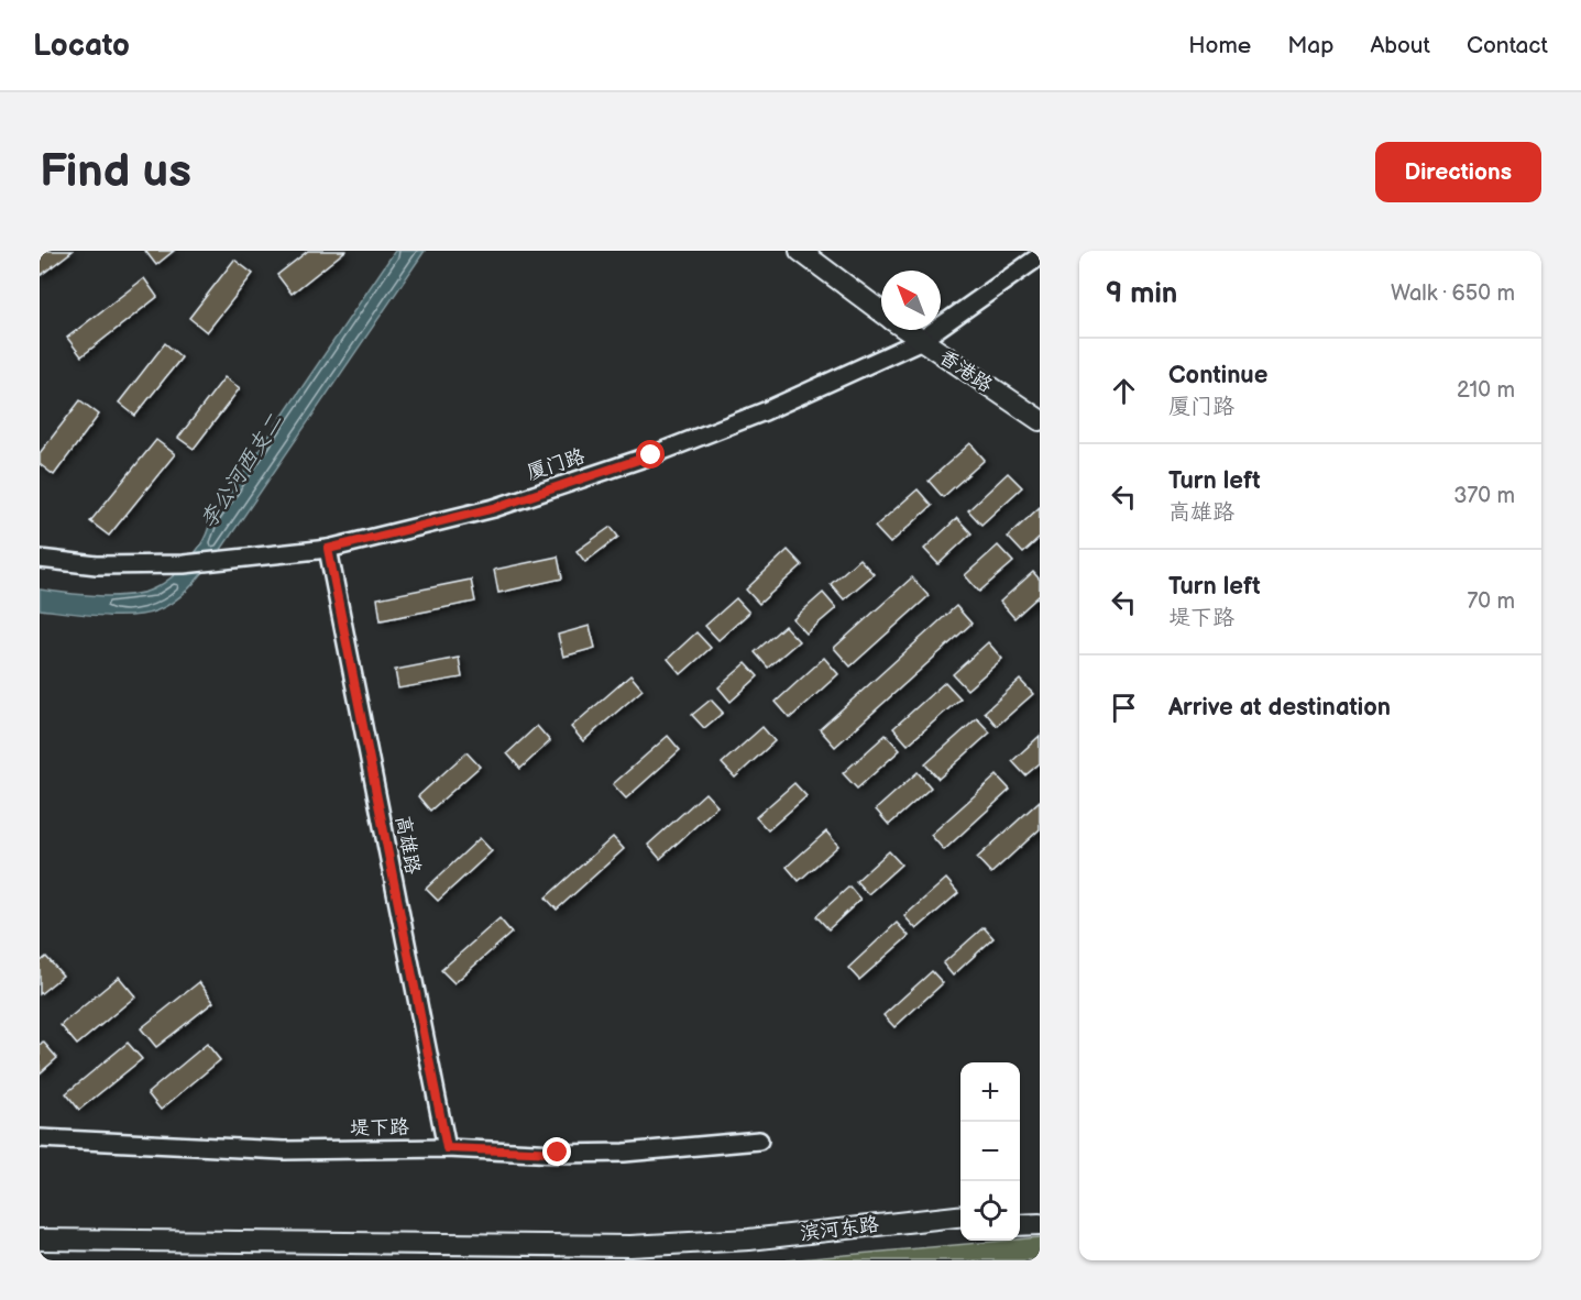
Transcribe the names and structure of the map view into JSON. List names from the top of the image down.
{
  "streets": {
    "main road": ["香港路", "滨河东路"],
    "street": ["厦门路", "高雄路", "堤下路"]
  },
  "crossings": [
    ["香港路", "厦门路"],
    ["厦门路", "高雄路"],
    ["高雄路", "堤下路"]
  ],
  "water": ["李公河西支二"],
  "north": "top left",
  "page": {
    "header": "Locato",
    "nav": [
      "Home",
      "Map",
      "About",
      "Contact"
    ],
    "buttons": "Directions",
    "title": "Find us",
    "heading": ["9 min", "Walk · 650 m"],
    "list": [
      ["Continue", "厦门路", "210 m"],
      ["Turn left", "高雄路", "370 m"],
      ["Turn left", "堤下路", "70 m"],
      "Arrive at destination"
    ],
    "map_buttons": ["+", "−"]
  }
}
